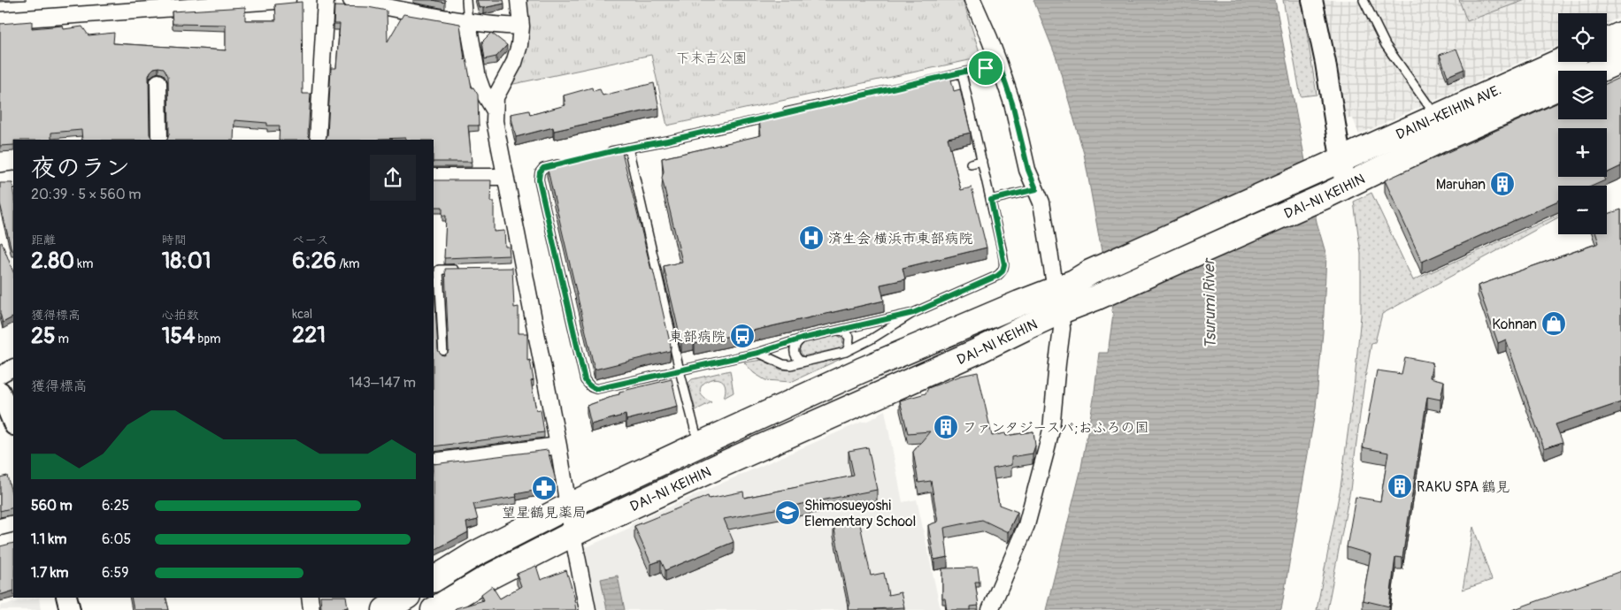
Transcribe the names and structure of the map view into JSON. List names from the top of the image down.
{
  "streets": {
    "highway": ["DAINI-KEIHIN AVE.", "DAI-NI KEIHIN"]
  },
  "crossings": [
    ["DAINI-KEIHIN AVE.", "DAI-NI KEIHIN"]
  ],
  "water": ["Tsurumi River"],
  "parks": ["下末吉公園"],
  "places": {
    "building": ["Maruhan", "ファンタジースパ;おふろの国", "RAKU SPA 鶴見"],
    "hospital": ["済生会 横浜市東部病院"],
    "shop": ["Kohnan"],
    "bus stop": ["東部病院"],
    "pharmacy": ["望星鶴見薬局"],
    "school or university": ["Shimosueyoshi Elementary School"]
  },
  "page": {
    "map_buttons": ["+", "−"],
    "heading": ["夜のラン", "20:39 · 5 × 560 m"],
    "stats": [
      ["距離", "2.80 km"],
      ["時間", "18:01"],
      ["ペース", "6:26 /km"],
      ["獲得標高", "25 m"],
      ["心拍数", "154 bpm"],
      ["kcal", "221"]
    ],
    "chart": ["獲得標高", "143–147 m"],
    "list": [
      {
        "name": "560 m",
        "note": "6:25"
      },
      {
        "name": "1.1 km",
        "note": "6:05"
      },
      {
        "name": "1.7 km",
        "note": "6:59"
      }
    ]
  }
}
